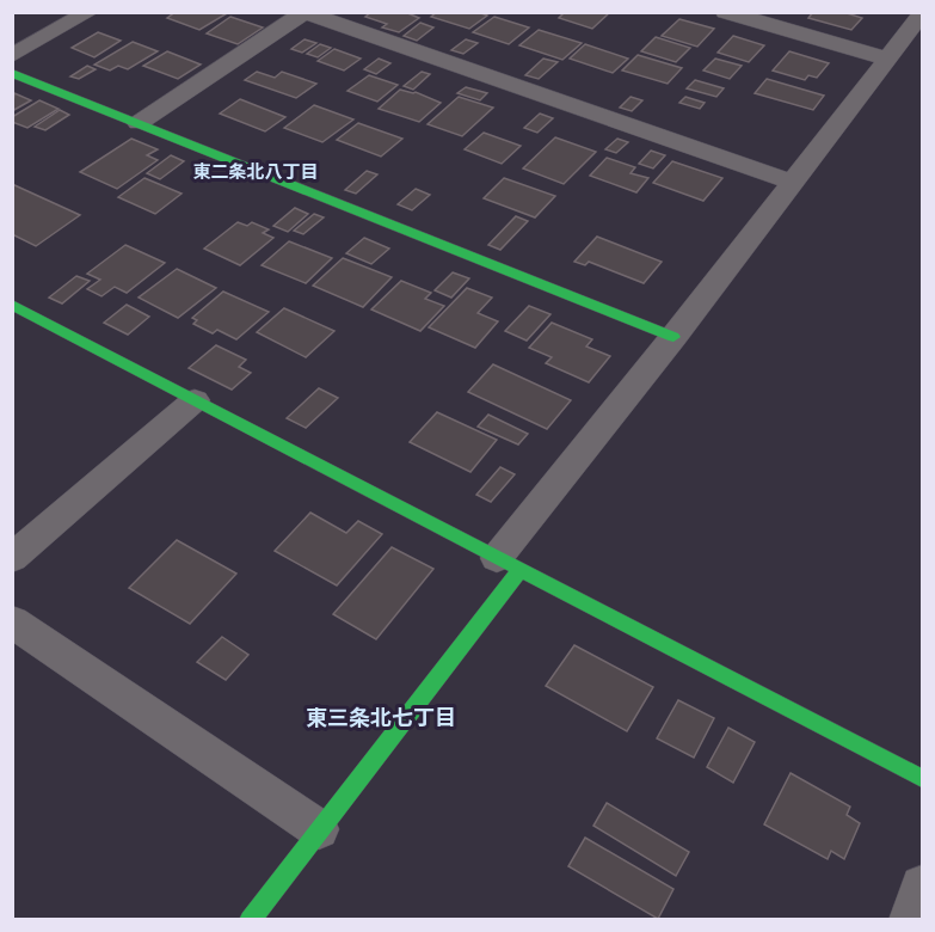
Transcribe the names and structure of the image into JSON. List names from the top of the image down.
{
  "districts": ["東二条北八丁目", "東三条北七丁目"]
}
